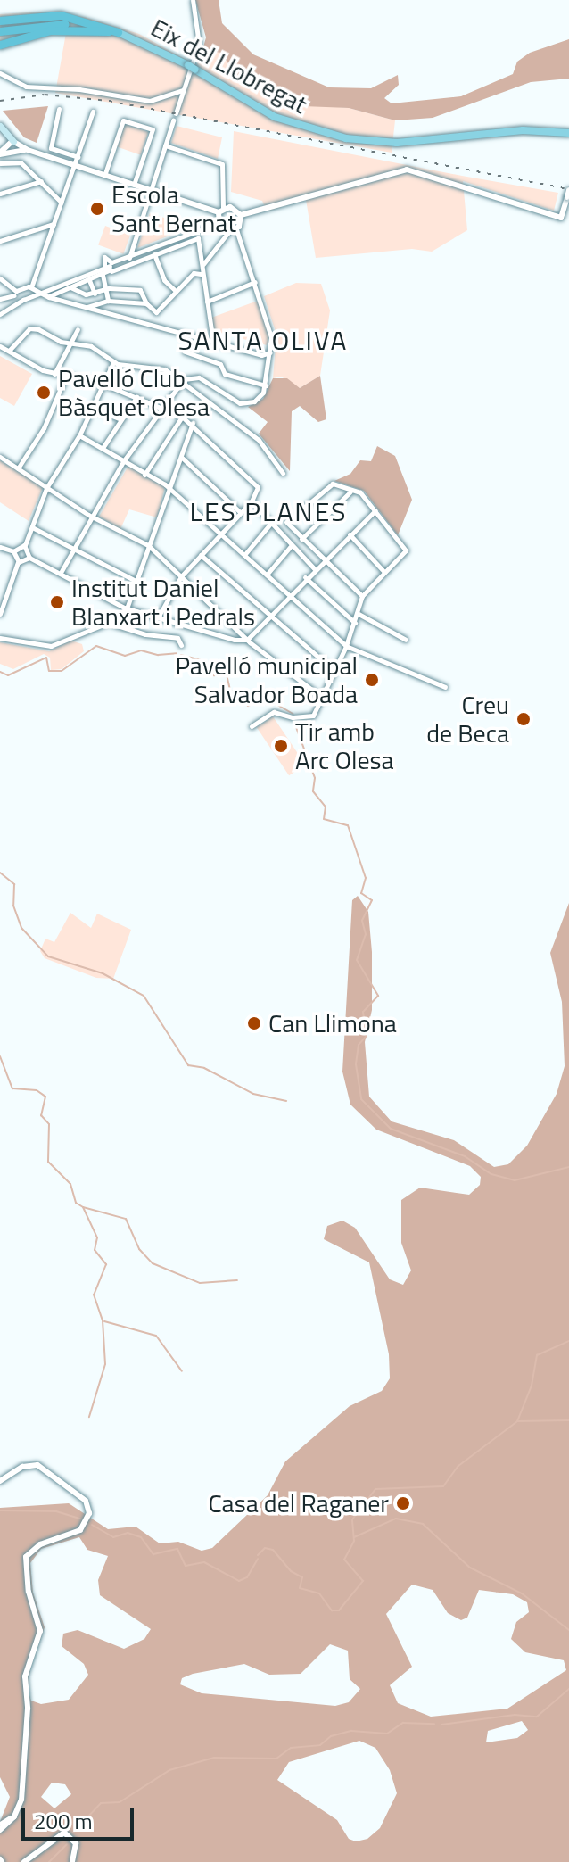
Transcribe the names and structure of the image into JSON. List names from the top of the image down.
{
  "streets": {
    "highway": ["Eix del Llobregat"]
  },
  "districts": ["SANTA OLIVA", "LES PLANES"],
  "places": [
    "Escola Sant Bernat",
    "Pavelló Club Bàsquet Olesa",
    "Institut Daniel Blanxart i Pedrals",
    "Pavelló municipal Salvador Boada",
    "Creu de Beca",
    "Tir amb Arc Olesa",
    "Can Llimona",
    "Casa del Raganer"
  ],
  "scale_bar": "200 m"
}
